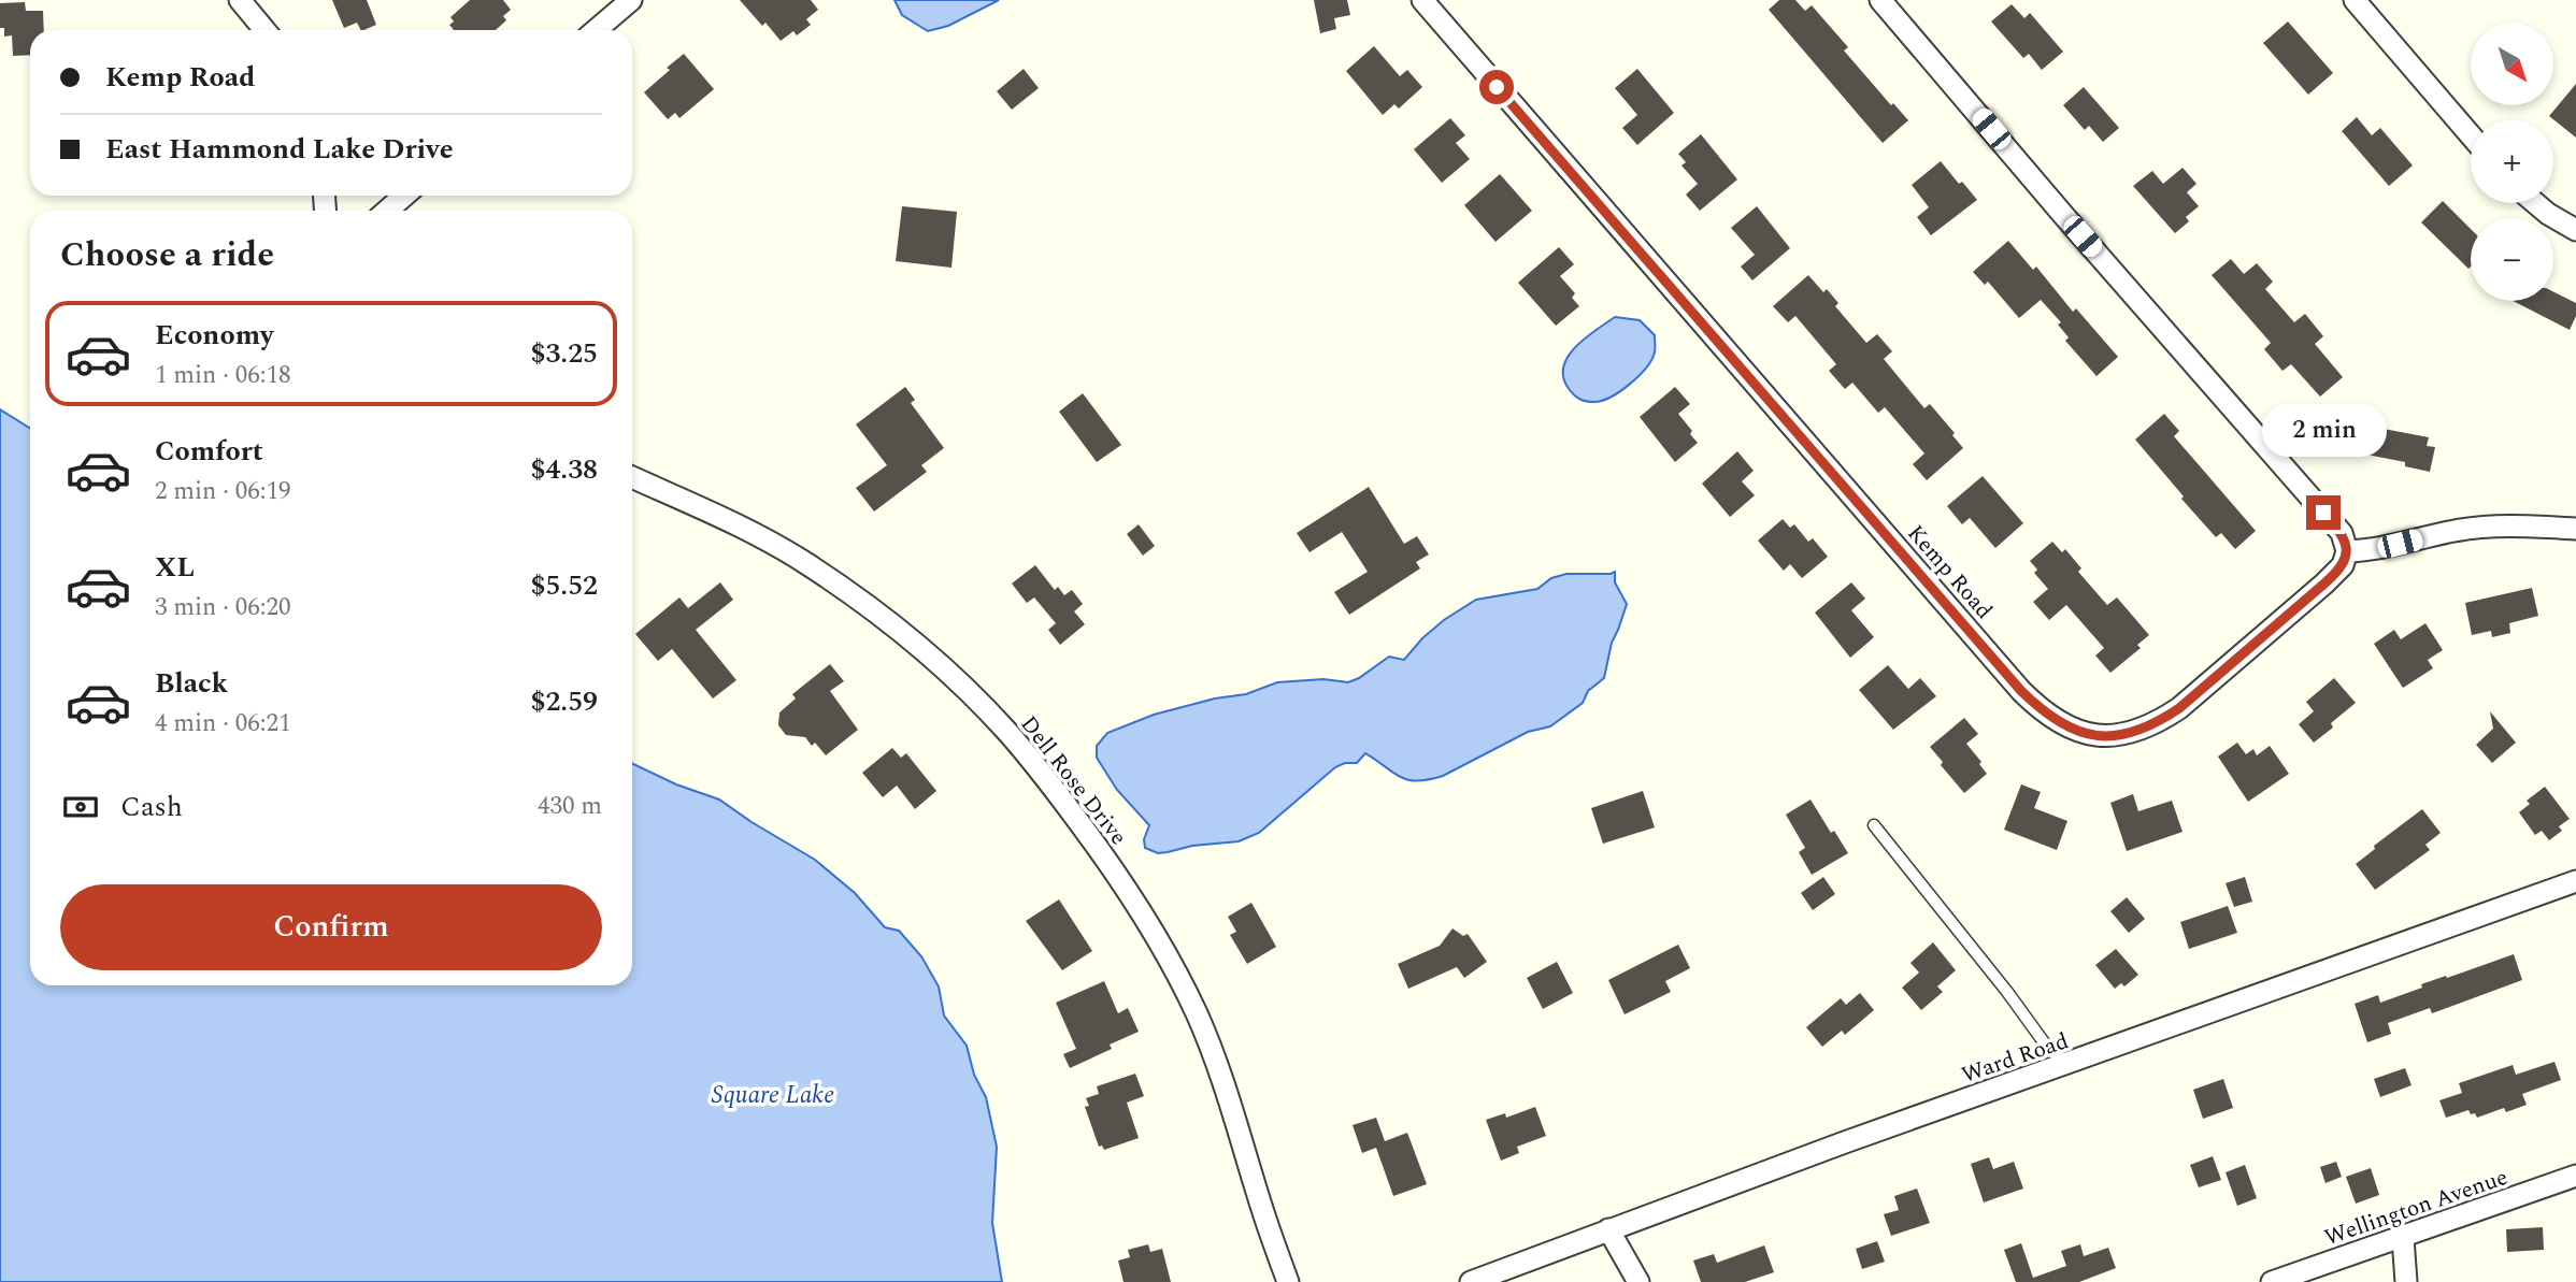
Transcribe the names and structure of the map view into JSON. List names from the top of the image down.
{
  "streets": {
    "street": [
      "Kemp Road",
      "Dell Rose Drive",
      "Ward Road",
      "Wellington Avenue"
    ]
  },
  "water": ["Square Lake"],
  "north": "bottom right",
  "page": {
    "map_buttons": ["+", "−"],
    "banner": ["Kemp Road", "East Hammond Lake Drive"],
    "heading": "Choose a ride",
    "list": [
      {
        "name": "Economy",
        "note": "1 min · 06:18",
        "value": "$3.25"
      },
      {
        "name": "Comfort",
        "note": "2 min · 06:19",
        "value": "$4.38"
      },
      {
        "name": "XL",
        "note": "3 min · 06:20",
        "value": "$5.52"
      },
      {
        "name": "Black",
        "note": "4 min · 06:21",
        "value": "$2.59"
      }
    ],
    "bubble": "2 min",
    "pay": ["Cash", "430 m"],
    "buttons": "Confirm"
  }
}
